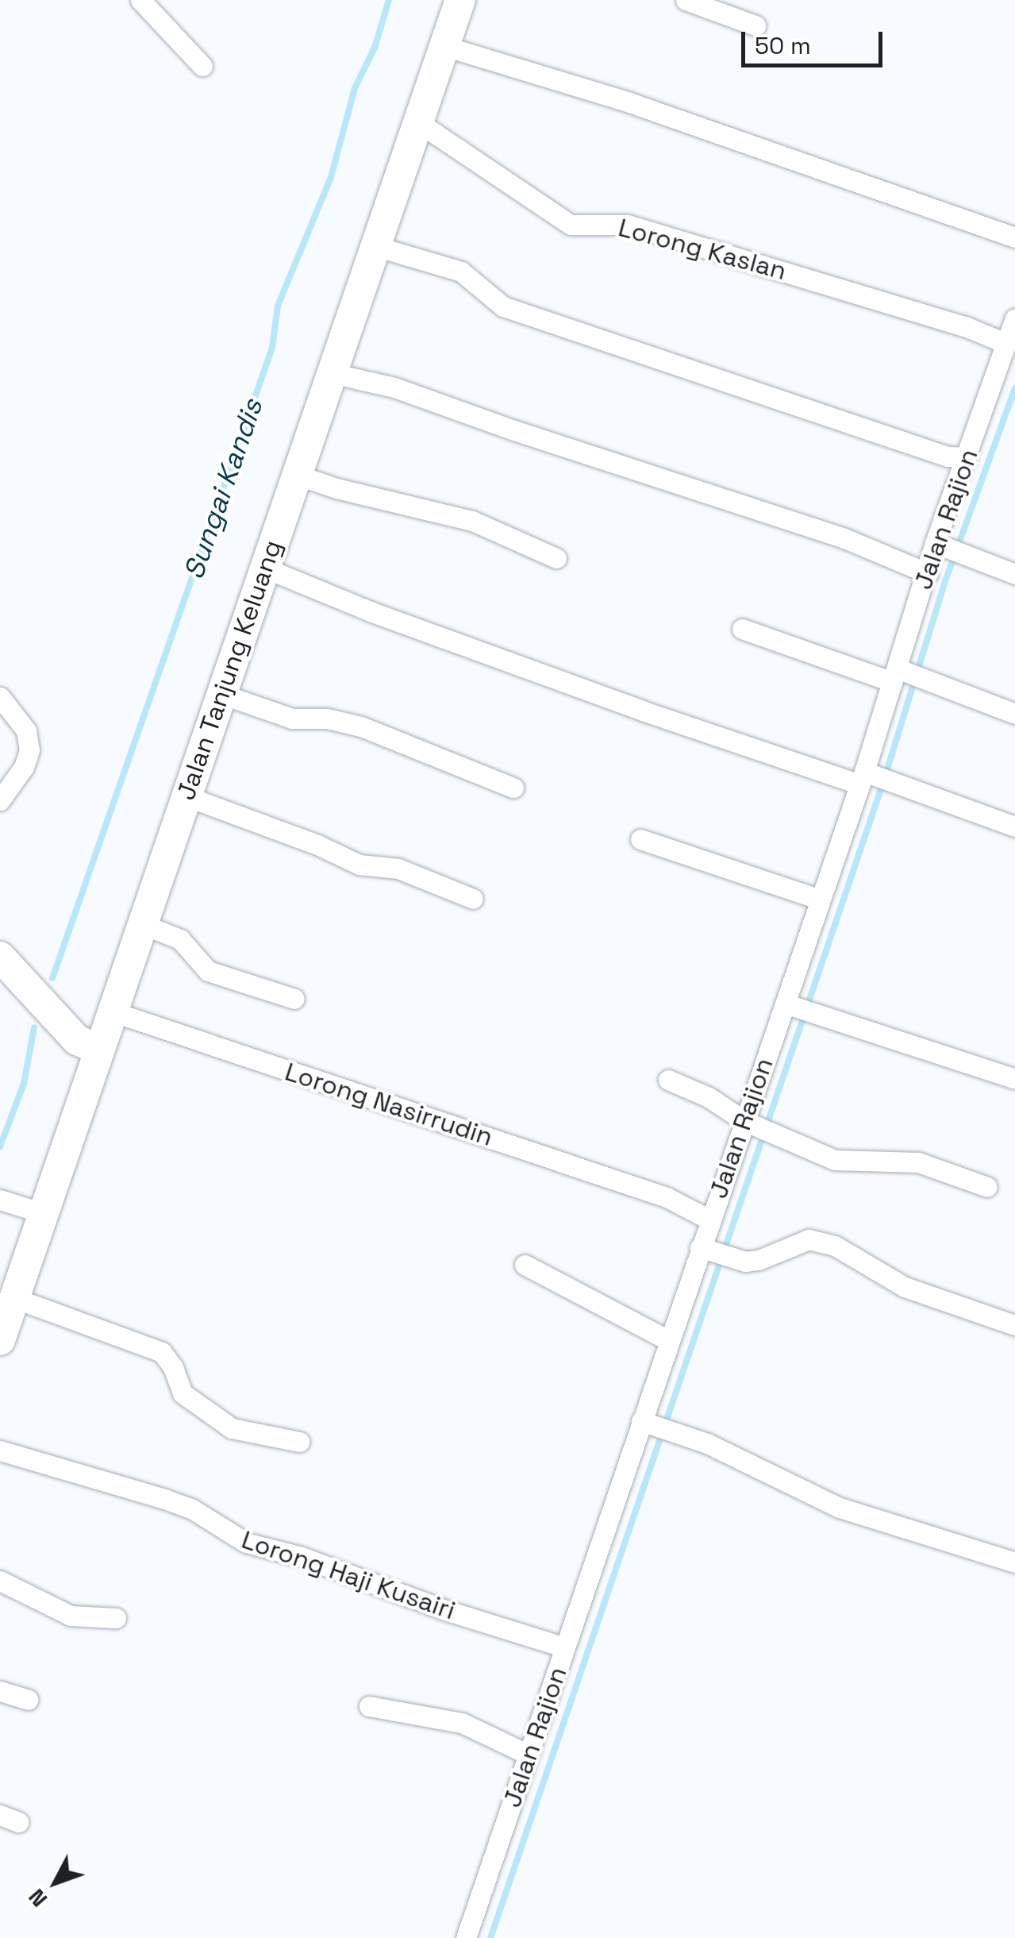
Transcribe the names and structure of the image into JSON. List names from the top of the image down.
{
  "streets": {
    "main road": ["Jalan Tanjung Keluang"],
    "street": [
      "Lorong Kaslan",
      "Jalan Rajion",
      "Lorong Nasirrudin",
      "Lorong Haji Kusairi"
    ]
  },
  "crossings": [
    ["Lorong Kaslan", "Jalan Rajion"],
    ["Lorong Kaslan", "Jalan Tanjung Keluang"],
    ["Jalan Rajion", "Lorong Nasirrudin"],
    ["Jalan Rajion", "Lorong Haji Kusairi"],
    ["Jalan Tanjung Keluang", "Lorong Nasirrudin"]
  ],
  "water": ["Sungai Kandis"],
  "scale_bar": "50 m",
  "north": "bottom left"
}
